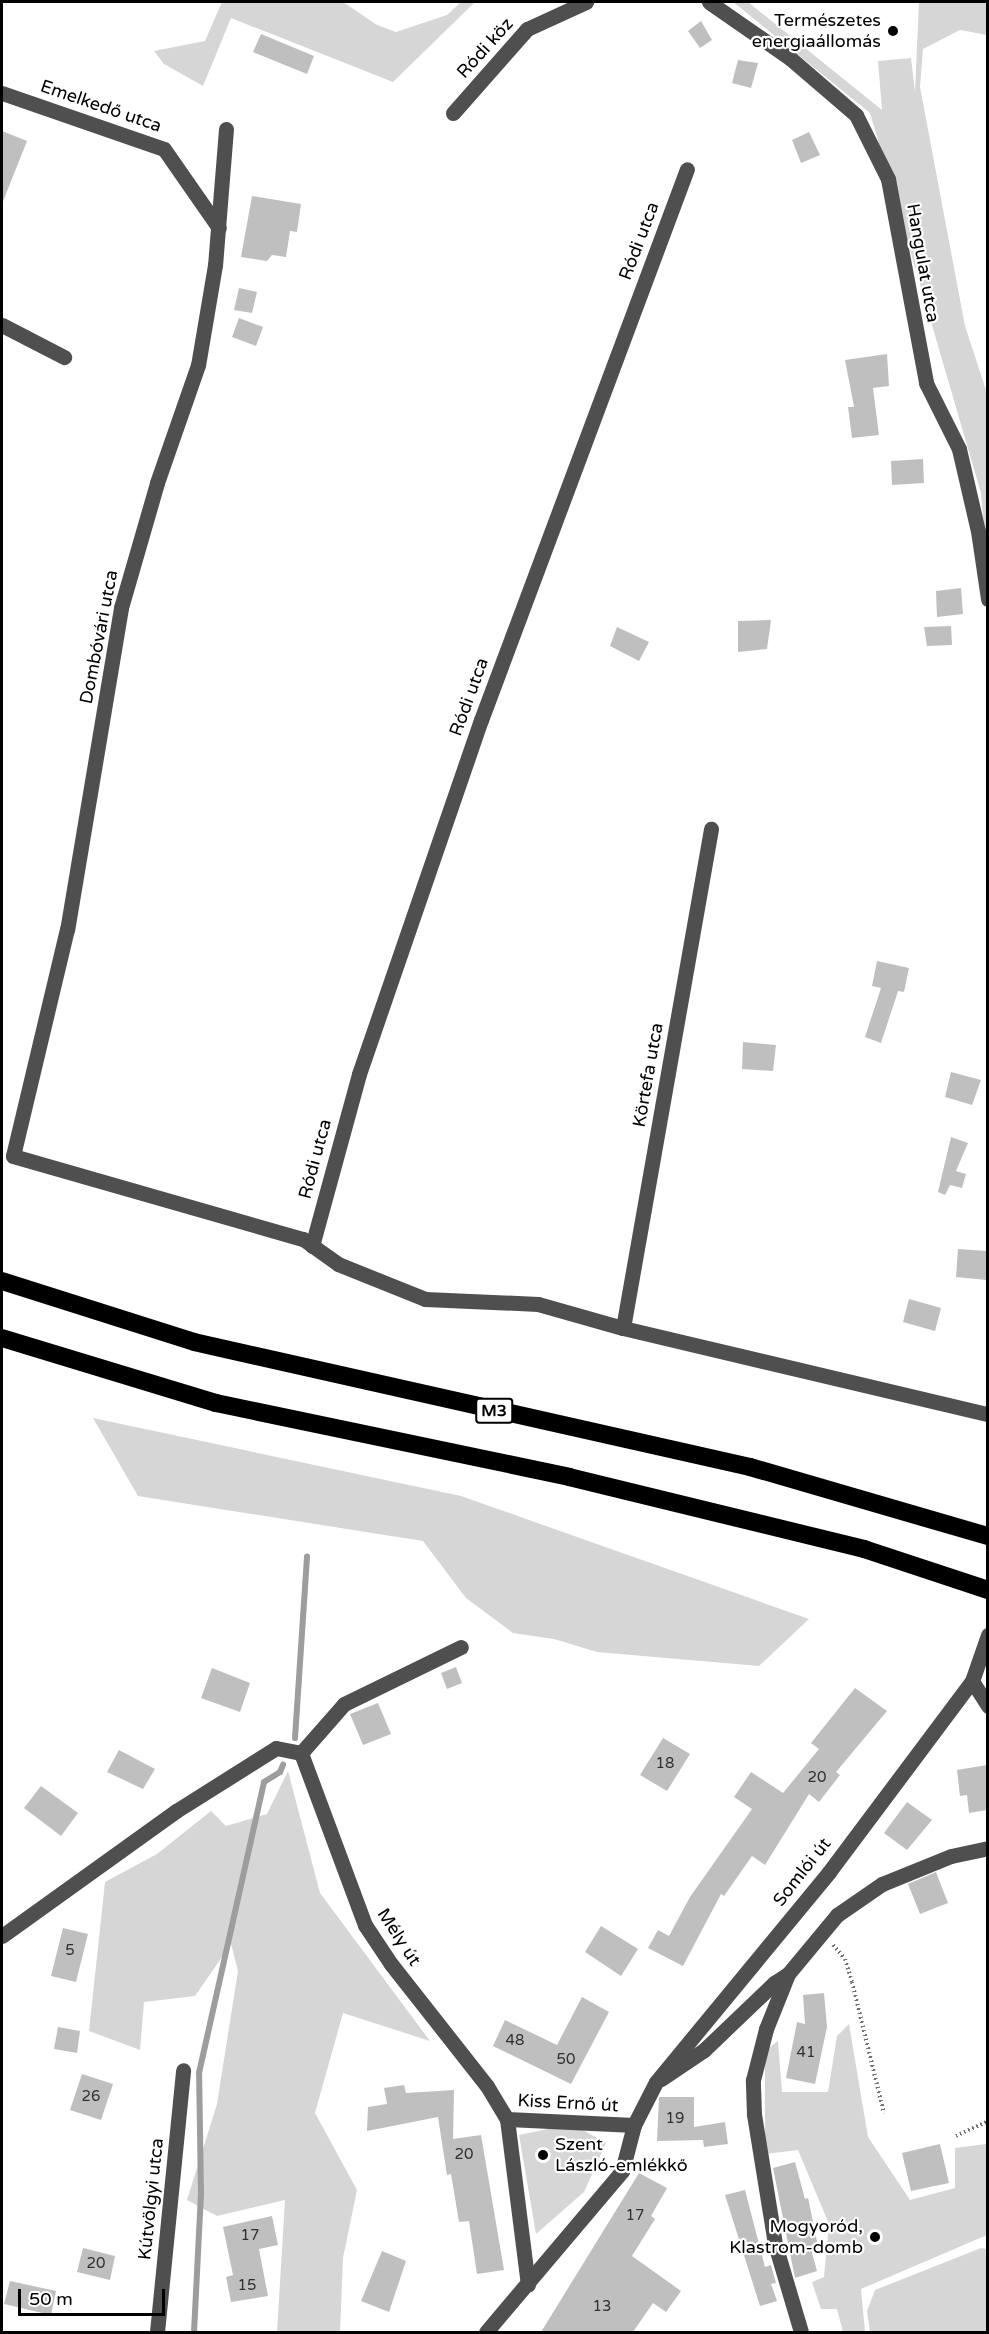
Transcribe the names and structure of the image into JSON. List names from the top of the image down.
{
  "streets": {
    "highway": ["M3"],
    "street": [
      "Ródi köz",
      "Emelkedő utca",
      "Ródi utca",
      "Hangulat utca",
      "Dombóvári utca",
      "Körtefa utca",
      "Somlói út",
      "Mély út",
      "Kiss Ernő út",
      "Kútvölgyi utca"
    ]
  },
  "crossings": [
    ["Emelkedő utca", "Dombóvári utca"],
    ["Ródi utca", "Dombóvári utca"],
    ["Somlói út", "Kiss Ernő út"],
    ["Mély út", "Kiss Ernő út"]
  ],
  "places": ["Természetes energiaállomás", "Szent László-emlékkő", "Mogyoród, Klastrom-domb"],
  "house_numbers": [
    "18",
    "20",
    "5",
    "48",
    "41",
    "50",
    "26",
    "19",
    "20",
    "17",
    "17",
    "20",
    "15",
    "13"
  ],
  "scale_bar": "50 m"
}
